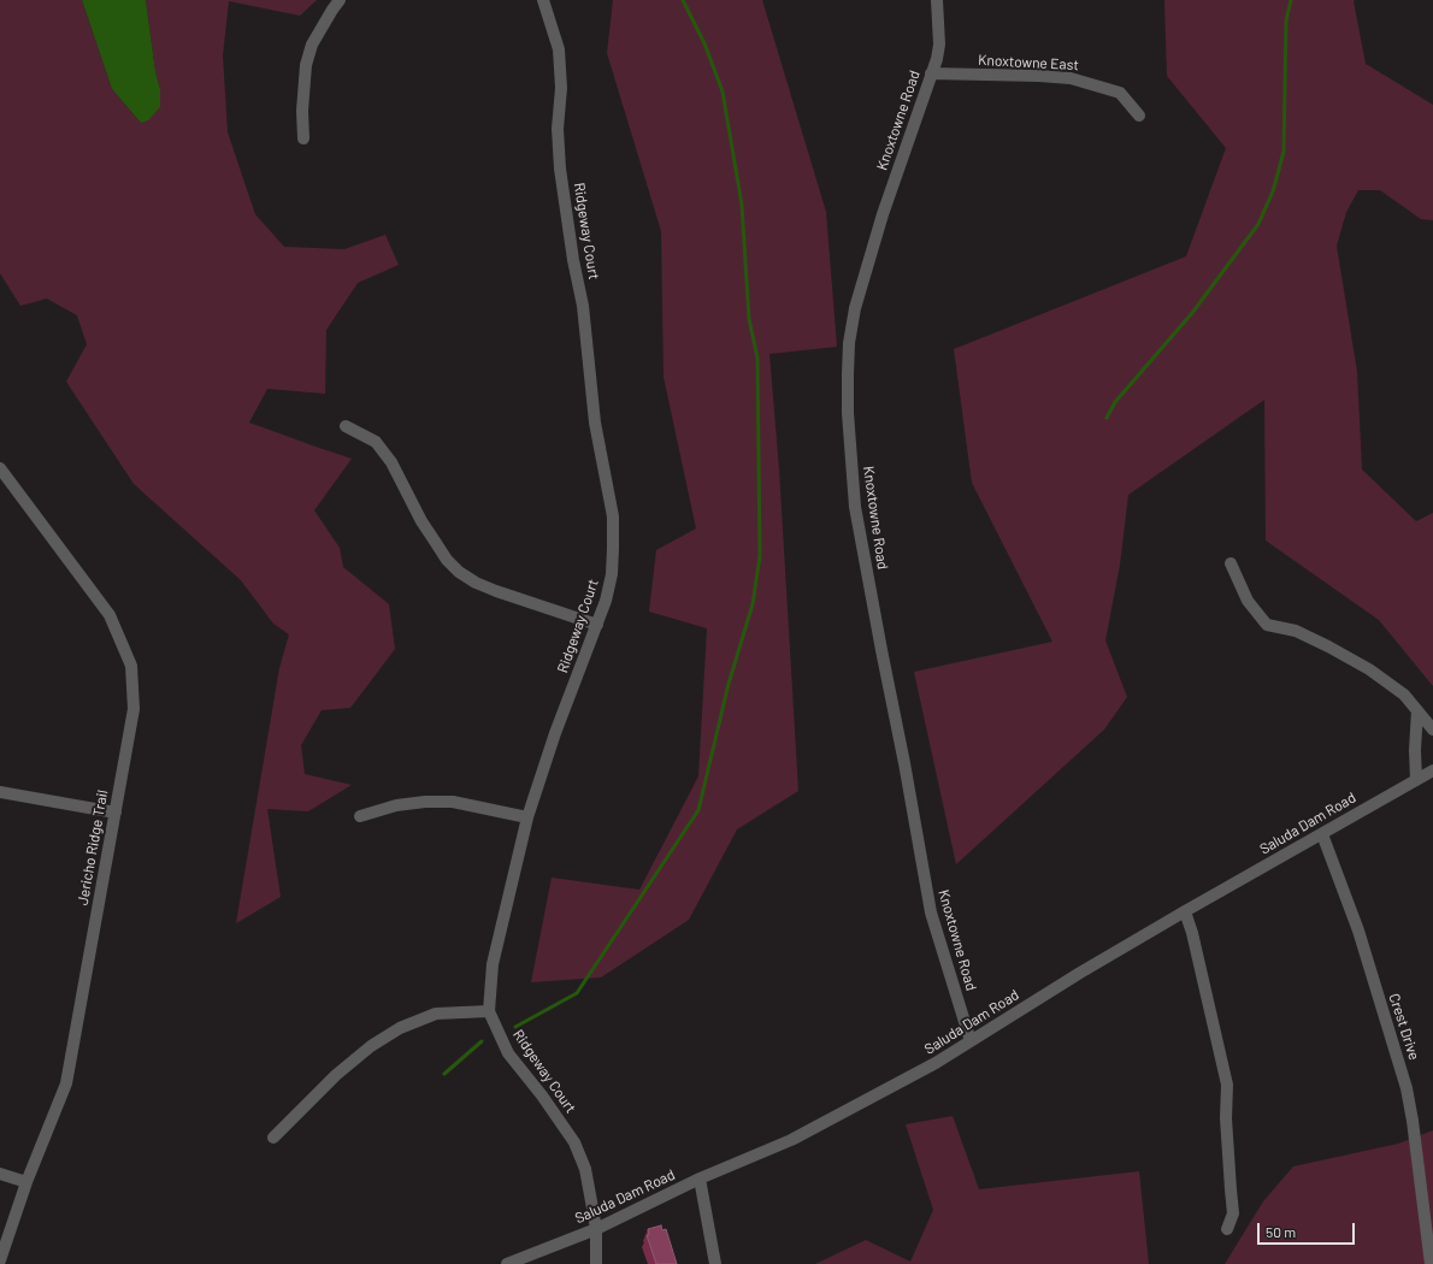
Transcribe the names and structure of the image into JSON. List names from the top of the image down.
{
  "streets": {
    "street": [
      "Knoxtowne East",
      "Knoxtowne Road",
      "Ridgeway Court",
      "Saluda Dam Road",
      "Jericho Ridge Trail",
      "Crest Drive"
    ]
  },
  "crossings": [
    ["Knoxtowne East", "Knoxtowne Road"],
    ["Knoxtowne Road", "Saluda Dam Road"],
    ["Ridgeway Court", "Saluda Dam Road"],
    ["Saluda Dam Road", "Crest Drive"]
  ],
  "scale_bar": "50 m"
}
